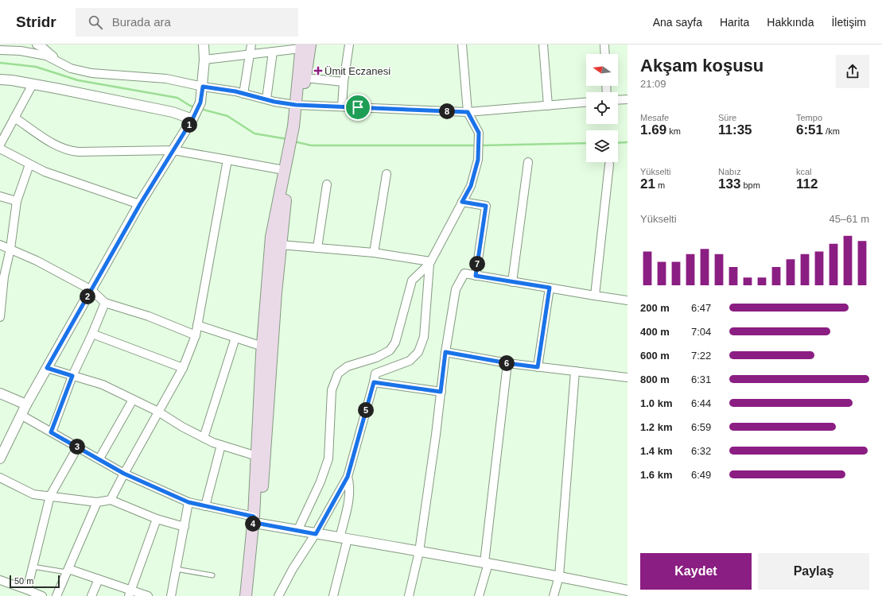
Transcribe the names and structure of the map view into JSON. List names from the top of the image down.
{
  "places": {
    "health": ["Ümit Eczanesi"]
  },
  "scale_bar": "50 m",
  "north": "left",
  "page": {
    "header": "Stridr",
    "search": "Burada ara",
    "nav": [
      "Ana sayfa",
      "Harita",
      "Hakkında",
      "İletişim"
    ],
    "heading": ["Akşam koşusu", "21:09"],
    "stats": [
      ["Mesafe", "1.69 km"],
      ["Süre", "11:35"],
      ["Tempo", "6:51 /km"],
      ["Yükselti", "21 m"],
      ["Nabız", "133 bpm"],
      ["kcal", "112"]
    ],
    "pins": [
      "8",
      "1",
      "7",
      "2",
      "6",
      "5",
      "3",
      "4"
    ],
    "chart": ["Yükselti", "45–61 m"],
    "list": [
      {
        "name": "200 m",
        "note": "6:47"
      },
      {
        "name": "400 m",
        "note": "7:04"
      },
      {
        "name": "600 m",
        "note": "7:22"
      },
      {
        "name": "800 m",
        "note": "6:31"
      },
      {
        "name": "1.0 km",
        "note": "6:44"
      },
      {
        "name": "1.2 km",
        "note": "6:59"
      },
      {
        "name": "1.4 km",
        "note": "6:32"
      },
      {
        "name": "1.6 km",
        "note": "6:49"
      }
    ],
    "buttons": ["Kaydet", "Paylaş"],
    "scale": "50 m"
  }
}
